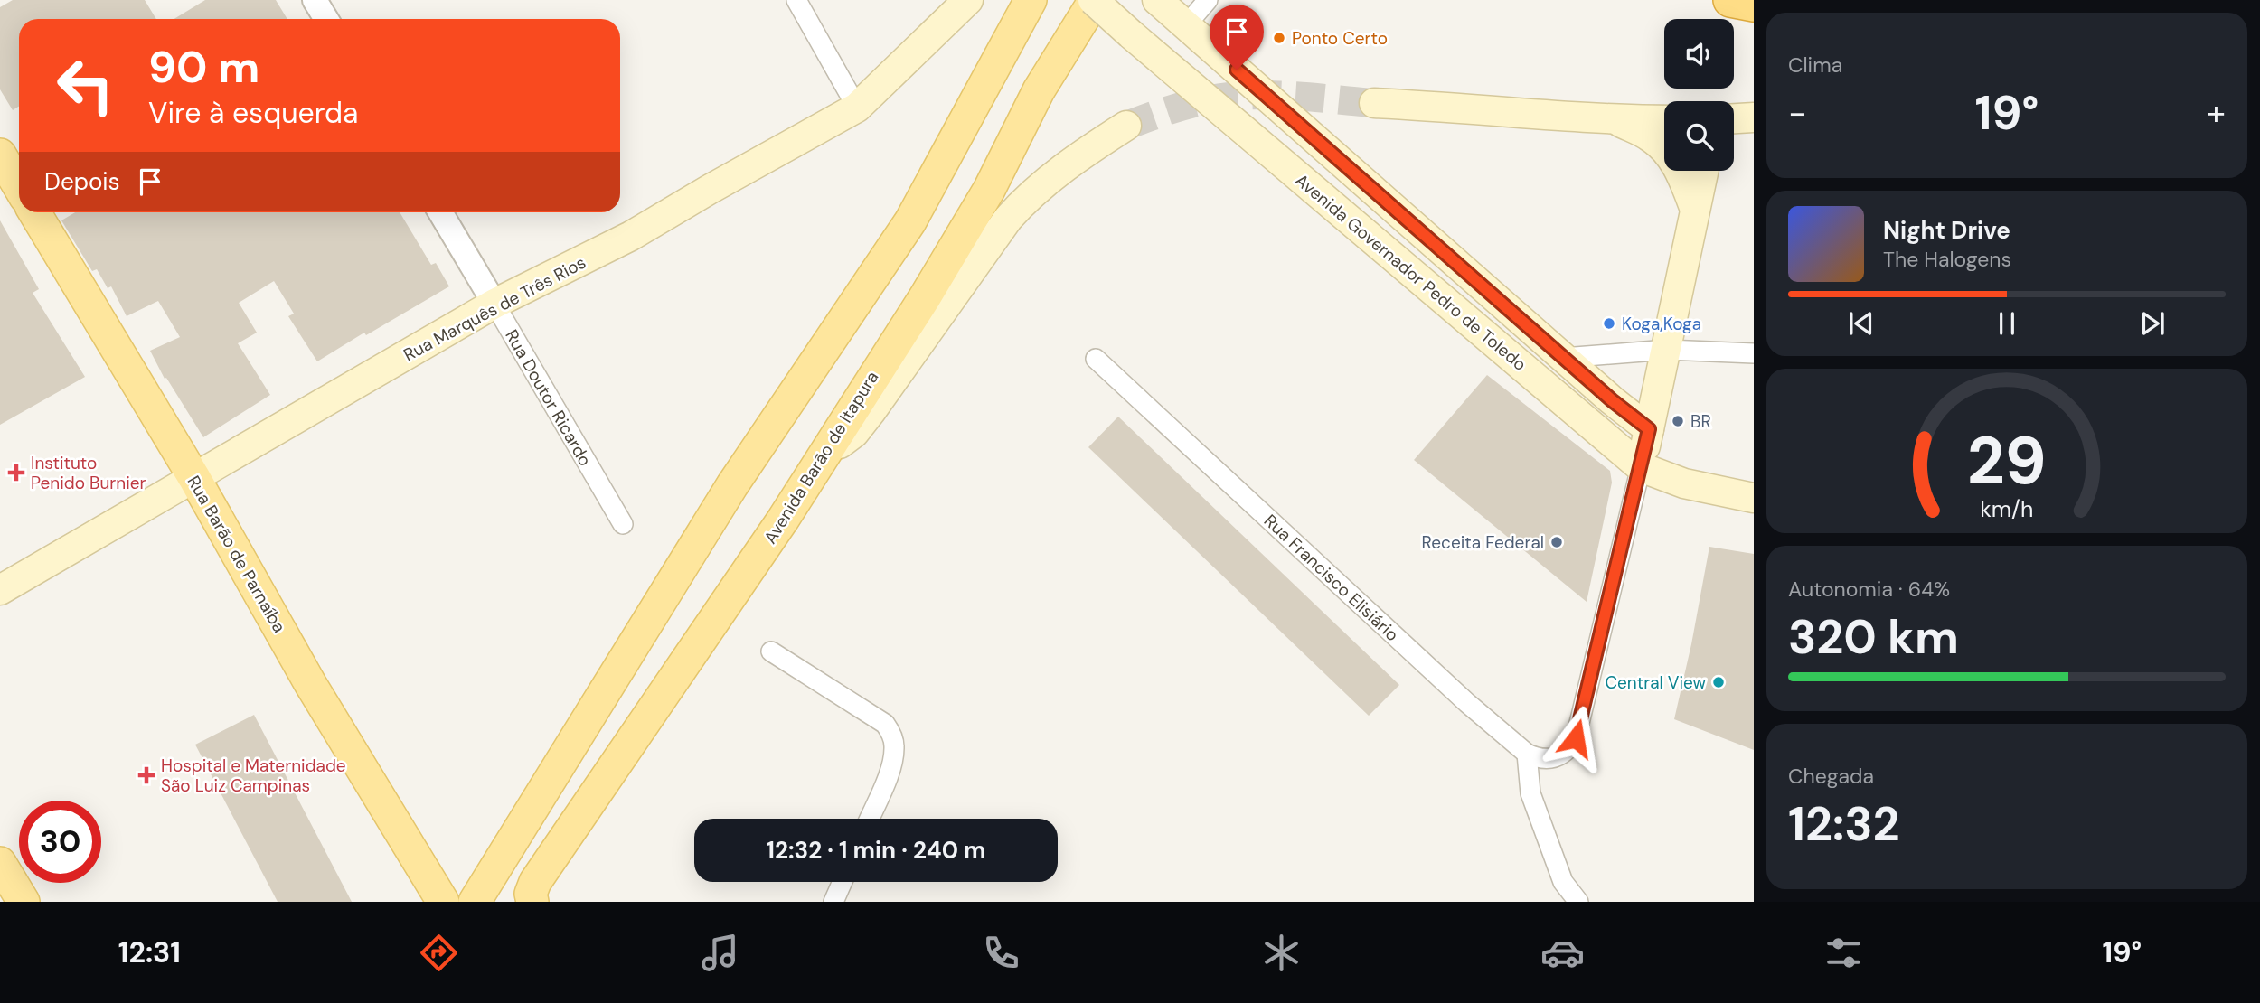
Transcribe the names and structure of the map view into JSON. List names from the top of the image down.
{
  "streets": {
    "main road": [
      "Avenida Governador Pedro de Toledo",
      "Rua Marquês de Três Rios",
      "Avenida Barão de Itapura",
      "Rua Barão de Parnaíba"
    ],
    "street": ["Rua Doutor Ricardo", "Rua Francisco Elisiário"]
  },
  "crossings": [
    ["Avenida Governador Pedro de Toledo", "Avenida Barão de Itapura"],
    ["Rua Marquês de Três Rios", "Rua Doutor Ricardo"],
    ["Rua Marquês de Três Rios", "Rua Barão de Parnaíba"]
  ],
  "places": {
    "other": [
      "Ponto Certo",
      "Koga,Koga",
      "BR",
      "Receita Federal",
      "Central View"
    ],
    "health": ["Instituto Penido Burnier", "Hospital e Maternidade São Luiz Campinas"]
  },
  "page": {
    "tile": [
      "Clima",
      ["Autonomia · 64%", "320 km"],
      ["Chegada", "12:32"]
    ],
    "turn": ["90 m", "Vire à esquerda"],
    "heat": ["−", "19°", "+"],
    "then": "Depois",
    "song": ["Night Drive", "The Halogens"],
    "limit": "30",
    "trip": "12:32 · 1 min · 240 m",
    "tabs": ["12:31", "19°"],
    "gauge": ["29", "km/h"]
  }
}
